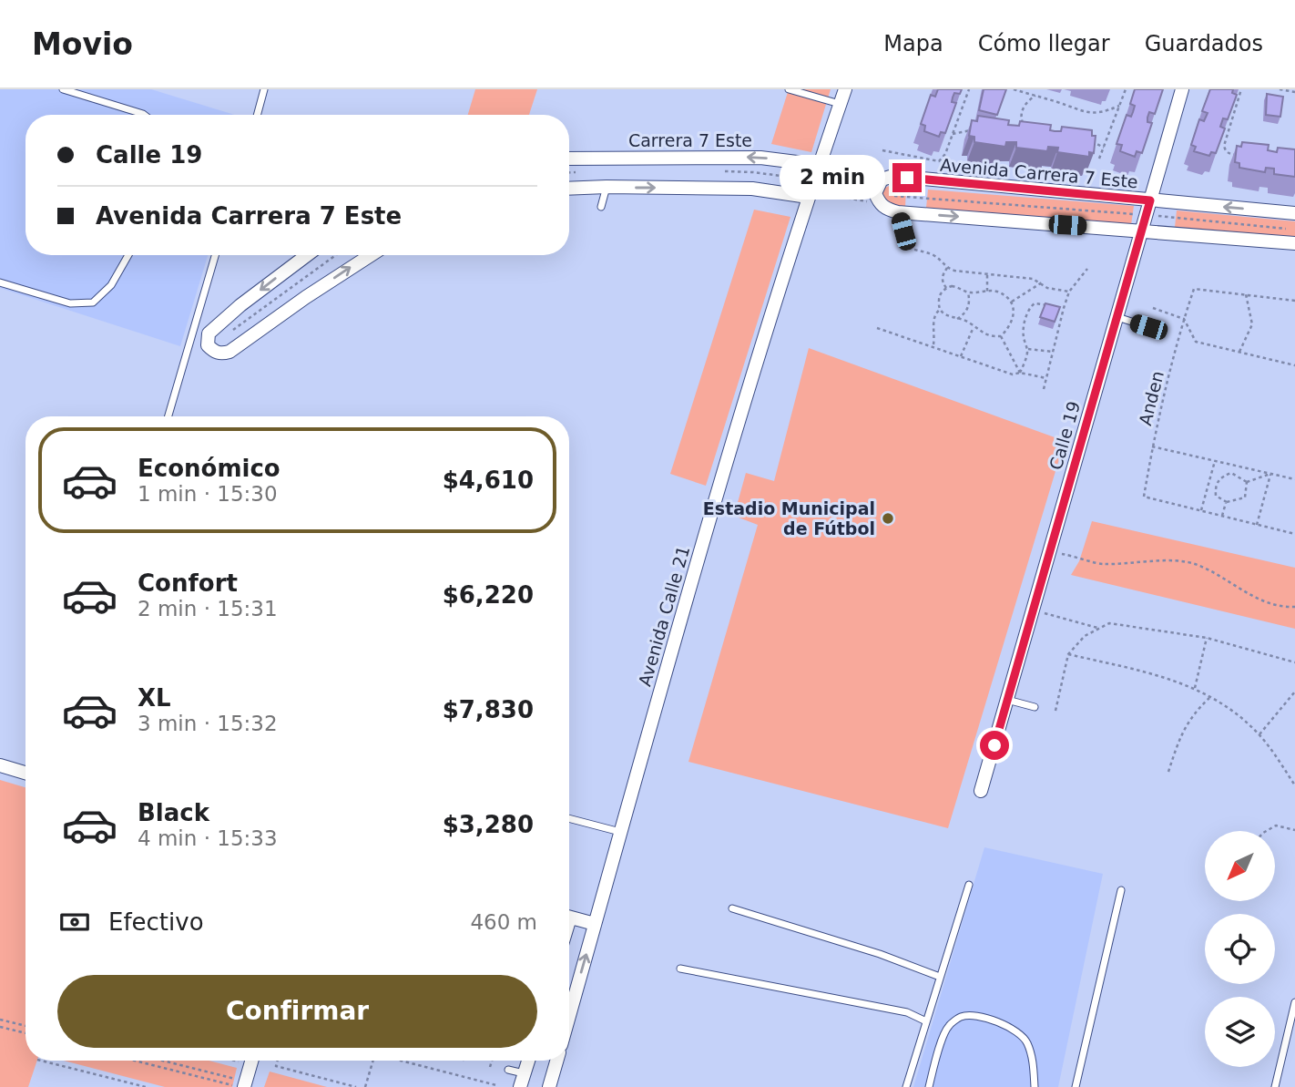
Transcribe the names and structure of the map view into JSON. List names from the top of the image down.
{
  "streets": {
    "street": [
      "Carrera 7 Este",
      "Avenida Carrera 7 Este",
      "Calle 19",
      "Avenida Calle 21"
    ],
    "path": ["Anden"]
  },
  "crossings": [
    ["Carrera 7 Este", "Avenida Calle 21"],
    ["Avenida Carrera 7 Este", "Calle 19"]
  ],
  "places": ["Estadio Municipal de Fútbol"],
  "north": "bottom left",
  "page": {
    "header": "Movio",
    "nav": ["Mapa", "Cómo llegar", "Guardados"],
    "banner": ["Calle 19", "Avenida Carrera 7 Este"],
    "bubble": "2 min",
    "list": [
      {
        "name": "Económico",
        "note": "1 min · 15:30",
        "value": "$4,610"
      },
      {
        "name": "Confort",
        "note": "2 min · 15:31",
        "value": "$6,220"
      },
      {
        "name": "XL",
        "note": "3 min · 15:32",
        "value": "$7,830"
      },
      {
        "name": "Black",
        "note": "4 min · 15:33",
        "value": "$3,280"
      }
    ],
    "pay": ["Efectivo", "460 m"],
    "buttons": "Confirmar"
  }
}
